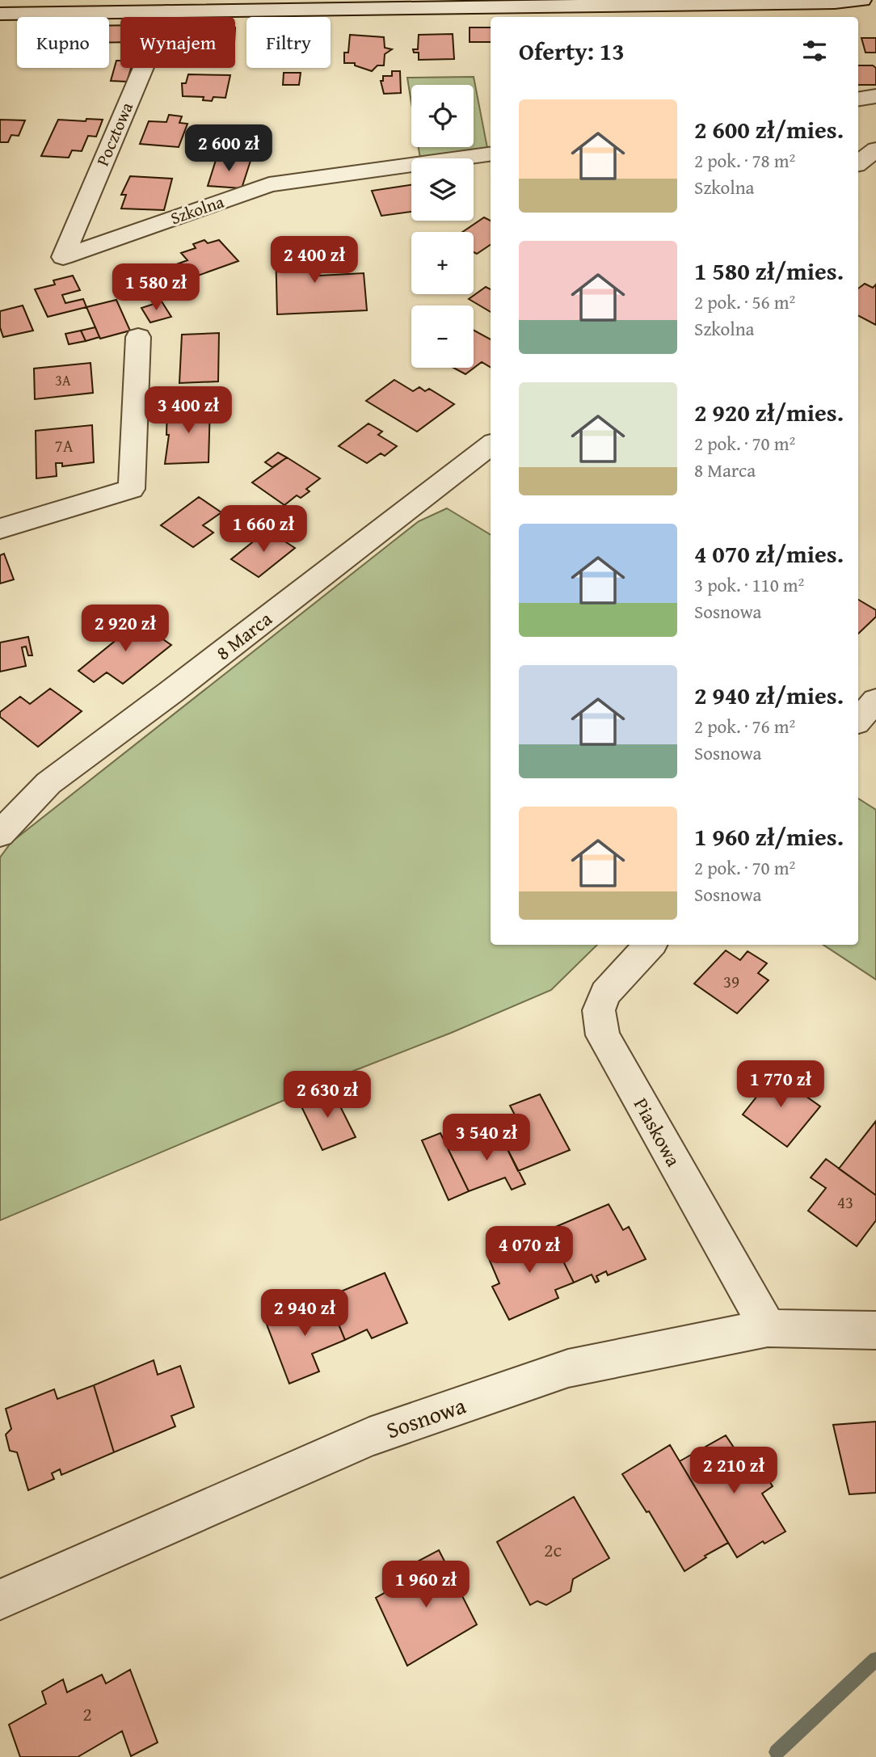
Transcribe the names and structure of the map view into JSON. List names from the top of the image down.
{
  "streets": {
    "street": [
      "Pocztowa",
      "Szkolna",
      "8 Marca",
      "Piaskowa",
      "Sosnowa"
    ]
  },
  "crossings": [
    ["Pocztowa", "Szkolna"],
    ["Piaskowa", "Sosnowa"]
  ],
  "house_numbers": [
    "3A",
    "7A",
    "39",
    "43",
    "2c",
    "2"
  ],
  "page": {
    "chip": ["Kupno", "Wynajem", "Filtry"],
    "heading": "Oferty: 13",
    "map_buttons": ["+", "−"],
    "list": [
      {
        "name": "2 600 zł/mies.",
        "note": "2 pok. · 78 m² · Szkolna"
      },
      {
        "name": "1 580 zł/mies.",
        "note": "2 pok. · 56 m² · Szkolna"
      },
      {
        "name": "2 920 zł/mies.",
        "note": "2 pok. · 70 m² · 8 Marca"
      },
      {
        "name": "4 070 zł/mies.",
        "note": "3 pok. · 110 m² · Sosnowa"
      },
      {
        "name": "2 940 zł/mies.",
        "note": "2 pok. · 76 m² · Sosnowa"
      },
      {
        "name": "1 960 zł/mies.",
        "note": "2 pok. · 70 m² · Sosnowa"
      }
    ],
    "price": [
      "2 600 zł",
      "2 400 zł",
      "1 580 zł",
      "3 400 zł",
      "1 660 zł",
      "2 920 zł",
      "1 770 zł",
      "2 630 zł",
      "3 540 zł",
      "4 070 zł",
      "2 940 zł",
      "2 210 zł",
      "1 960 zł"
    ]
  }
}
